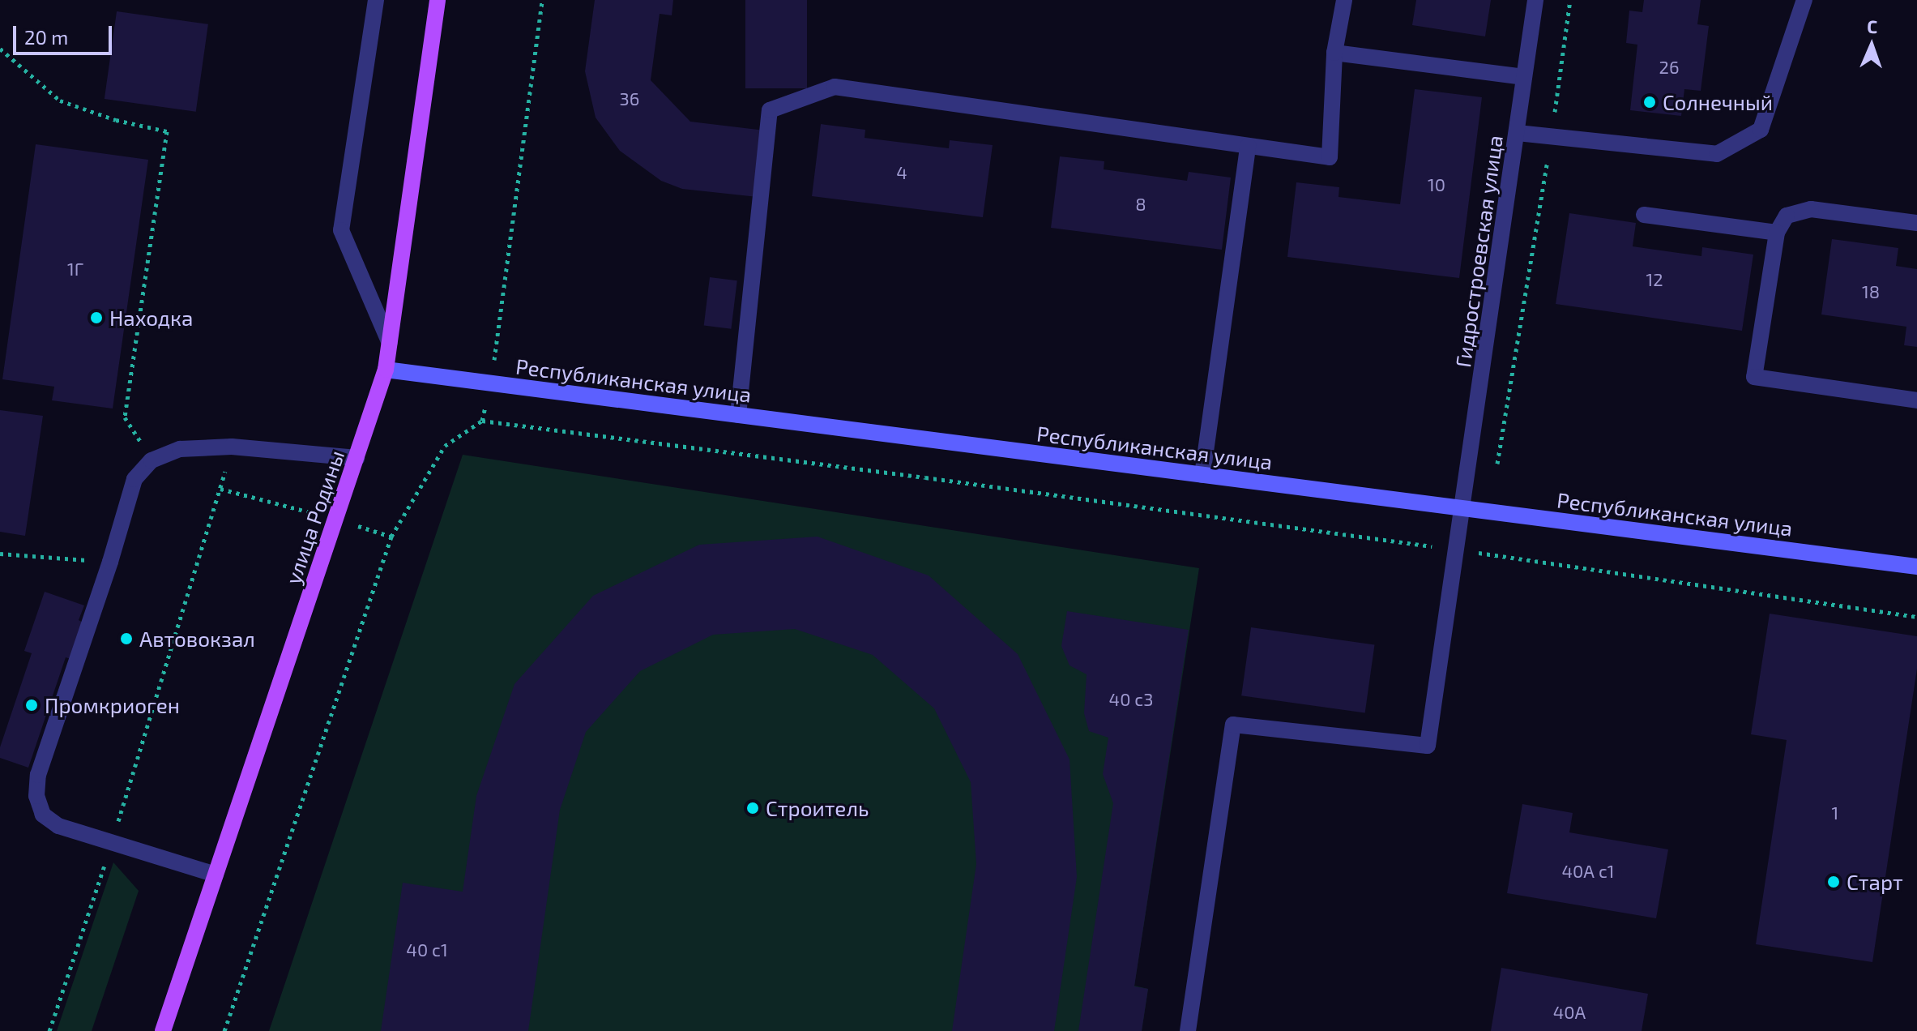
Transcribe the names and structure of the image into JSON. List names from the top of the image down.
{
  "streets": {
    "main road": ["улица Родины"],
    "street": ["Гидростроевская улица", "Республиканская улица"]
  },
  "crossings": [
    ["Гидростроевская улица", "Республиканская улица"],
    ["Республиканская улица", "улица Родины"]
  ],
  "places": [
    "Солнечный",
    "Находка",
    "Автовокзал",
    "Промкриоген",
    "Строитель",
    "Старт"
  ],
  "house_numbers": [
    "26",
    "36",
    "4",
    "10",
    "8",
    "1Г",
    "12",
    "18",
    "40 с3",
    "1",
    "40А с1",
    "40 с1",
    "40А"
  ],
  "scale_bar": "20 m",
  "north": "top"
}
